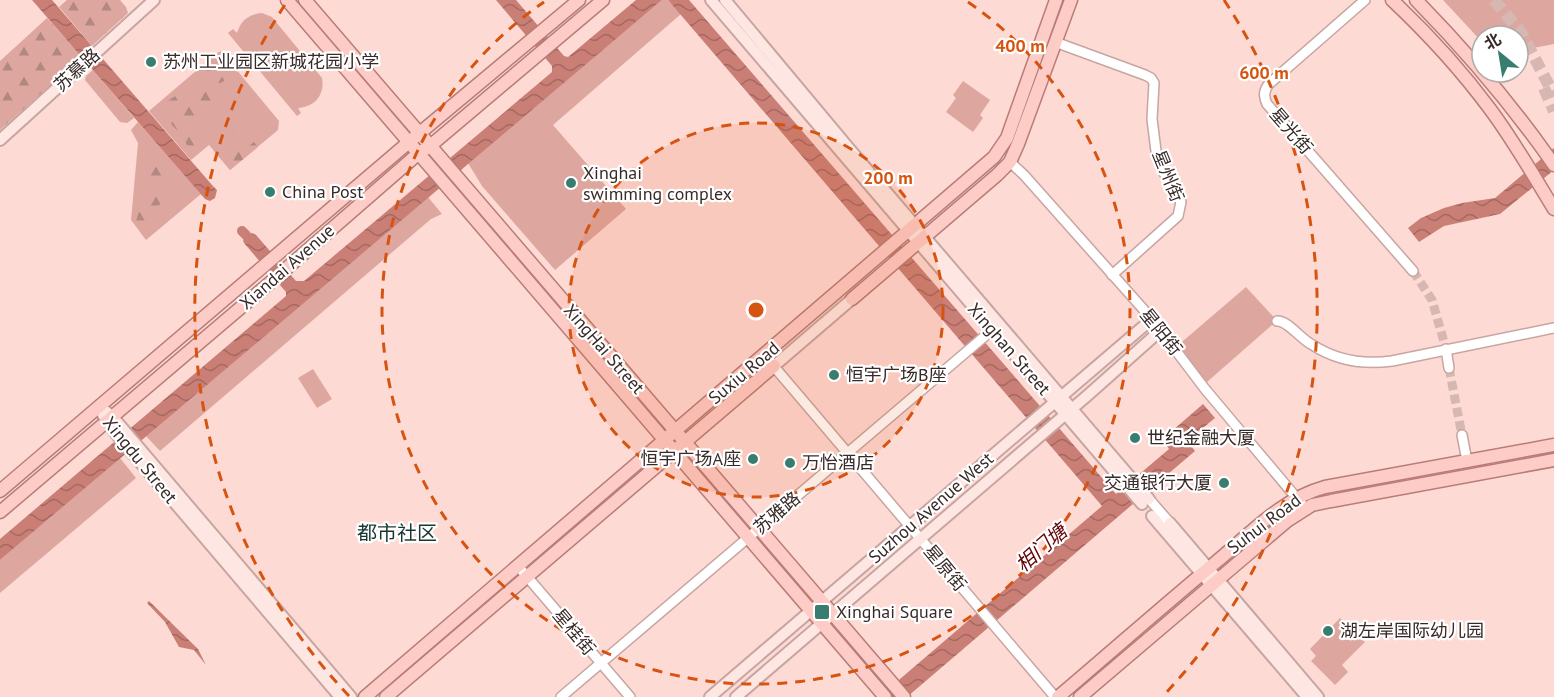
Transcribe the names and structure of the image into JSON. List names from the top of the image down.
{
  "streets": {
    "main road": [
      "苏慕路",
      "Xiandai Avenue",
      "XingHai Street",
      "Xinghan Street",
      "Suxiu Road",
      "Xingdu Street",
      "Suzhou Avenue West",
      "Suhui Road"
    ],
    "street": [
      "星光街",
      "星州街",
      "星阳街",
      "苏雅路",
      "星原街",
      "星桂街"
    ]
  },
  "crossings": [
    ["星州街", "星阳街"],
    ["星州街", "Suxiu Road"],
    ["Xiandai Avenue", "XingHai Street"],
    ["Xiandai Avenue", "Xingdu Street"],
    ["星阳街", "Suxiu Road"],
    ["星阳街", "Suzhou Avenue West"],
    ["星阳街", "Suhui Road"],
    ["XingHai Street", "Suxiu Road"],
    ["XingHai Street", "Suzhou Avenue West"],
    ["XingHai Street", "苏雅路"],
    ["Xinghan Street", "Suxiu Road"],
    ["Xinghan Street", "Suzhou Avenue West"],
    ["Xinghan Street", "苏雅路"],
    ["Xinghan Street", "Suhui Road"],
    ["Suxiu Road", "星原街"],
    ["Suxiu Road", "星桂街"],
    ["Suzhou Avenue West", "星原街"],
    ["苏雅路", "星原街"],
    ["苏雅路", "星桂街"],
    ["Suhui Road", "星原街"]
  ],
  "districts": ["都市社区"],
  "water": ["相门塘"],
  "places": {
    "other": [
      "苏州工业园区新城花园小学",
      "Xinghai swimming complex",
      "China Post",
      "恒宇广场B座",
      "世纪金融大厦",
      "恒宇广场A座",
      "万怡酒店",
      "交通银行大厦",
      "湖左岸国际幼儿园"
    ],
    "transit": ["Xinghai Square"]
  },
  "north": "top left",
  "rings": ["400 m", "600 m", "200 m"]
}
